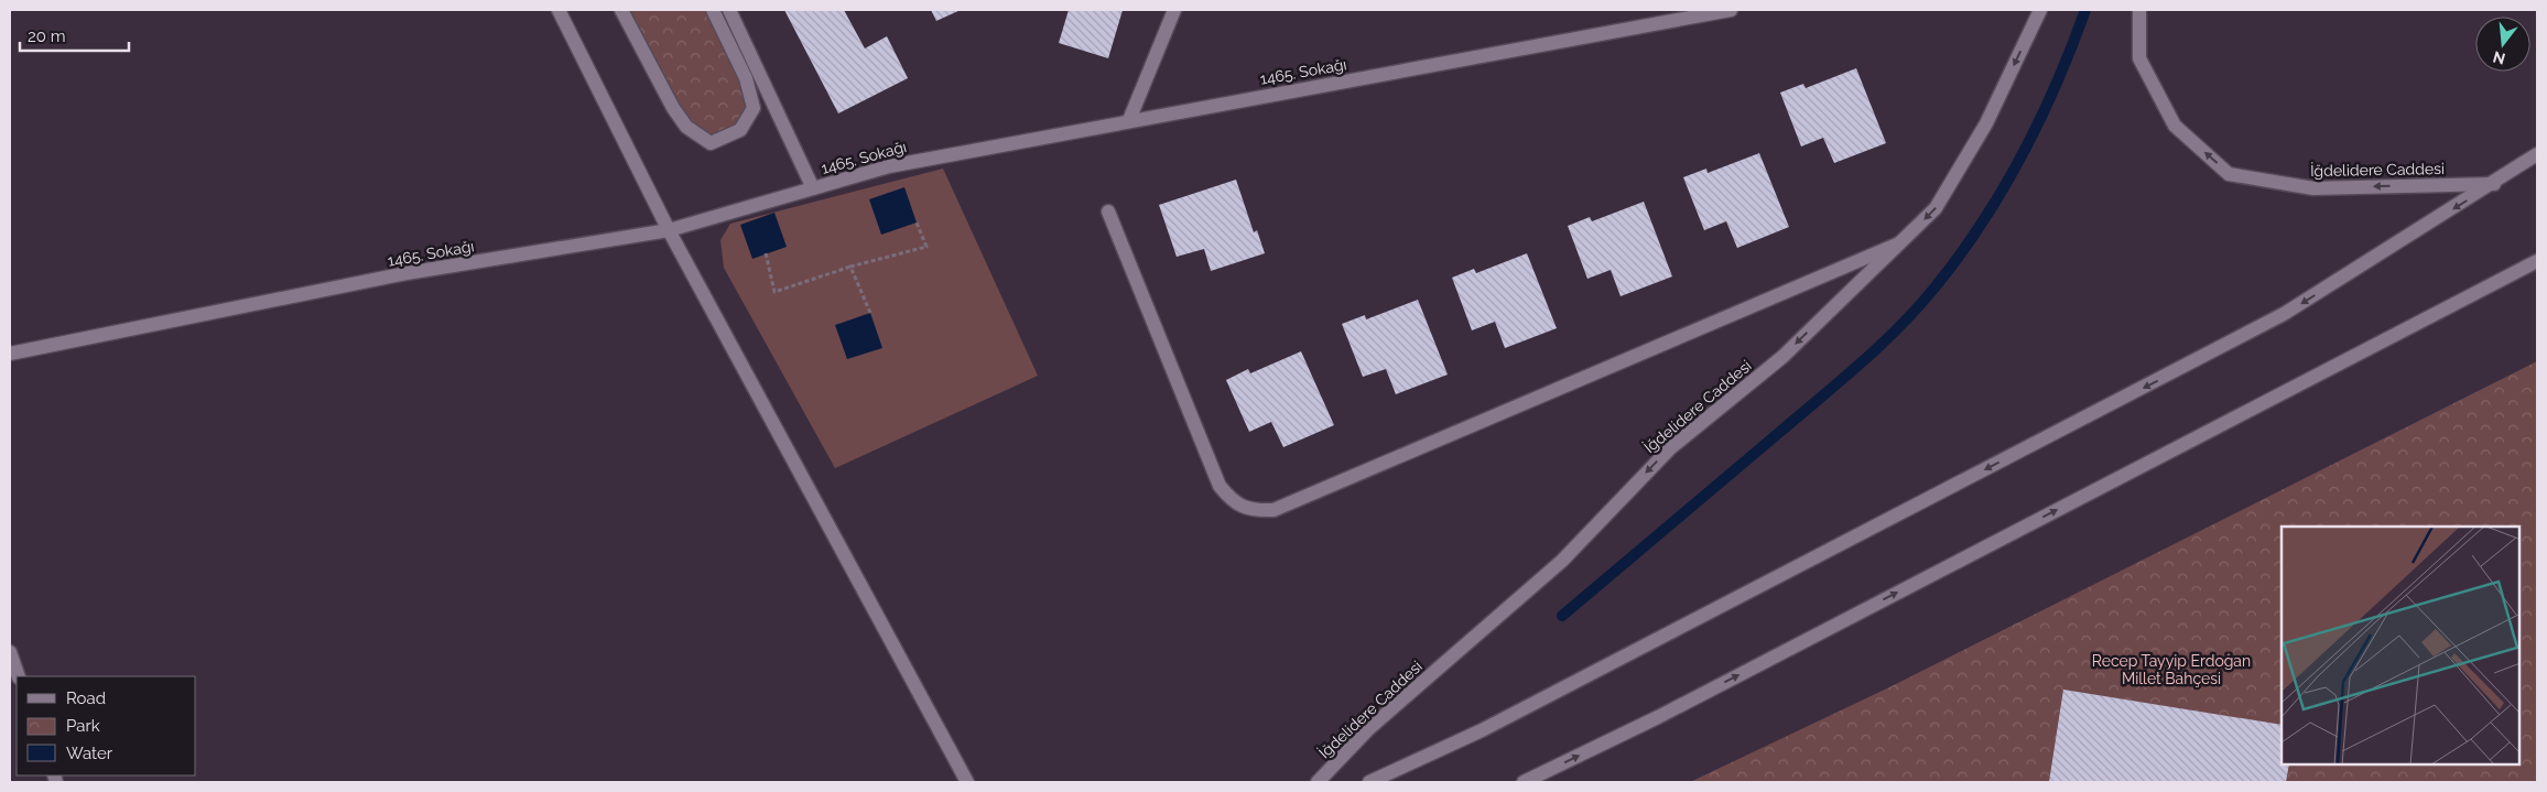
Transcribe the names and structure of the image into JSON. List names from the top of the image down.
{
  "streets": {
    "street": ["1465. Sokağı", "İğdelidere Caddesi"]
  },
  "parks": ["Recep Tayyip Erdoğan Millet Bahçesi"],
  "legend": ["Road", "Park", "Water"],
  "scale_bar": "20 m",
  "north": "bottom"
}
